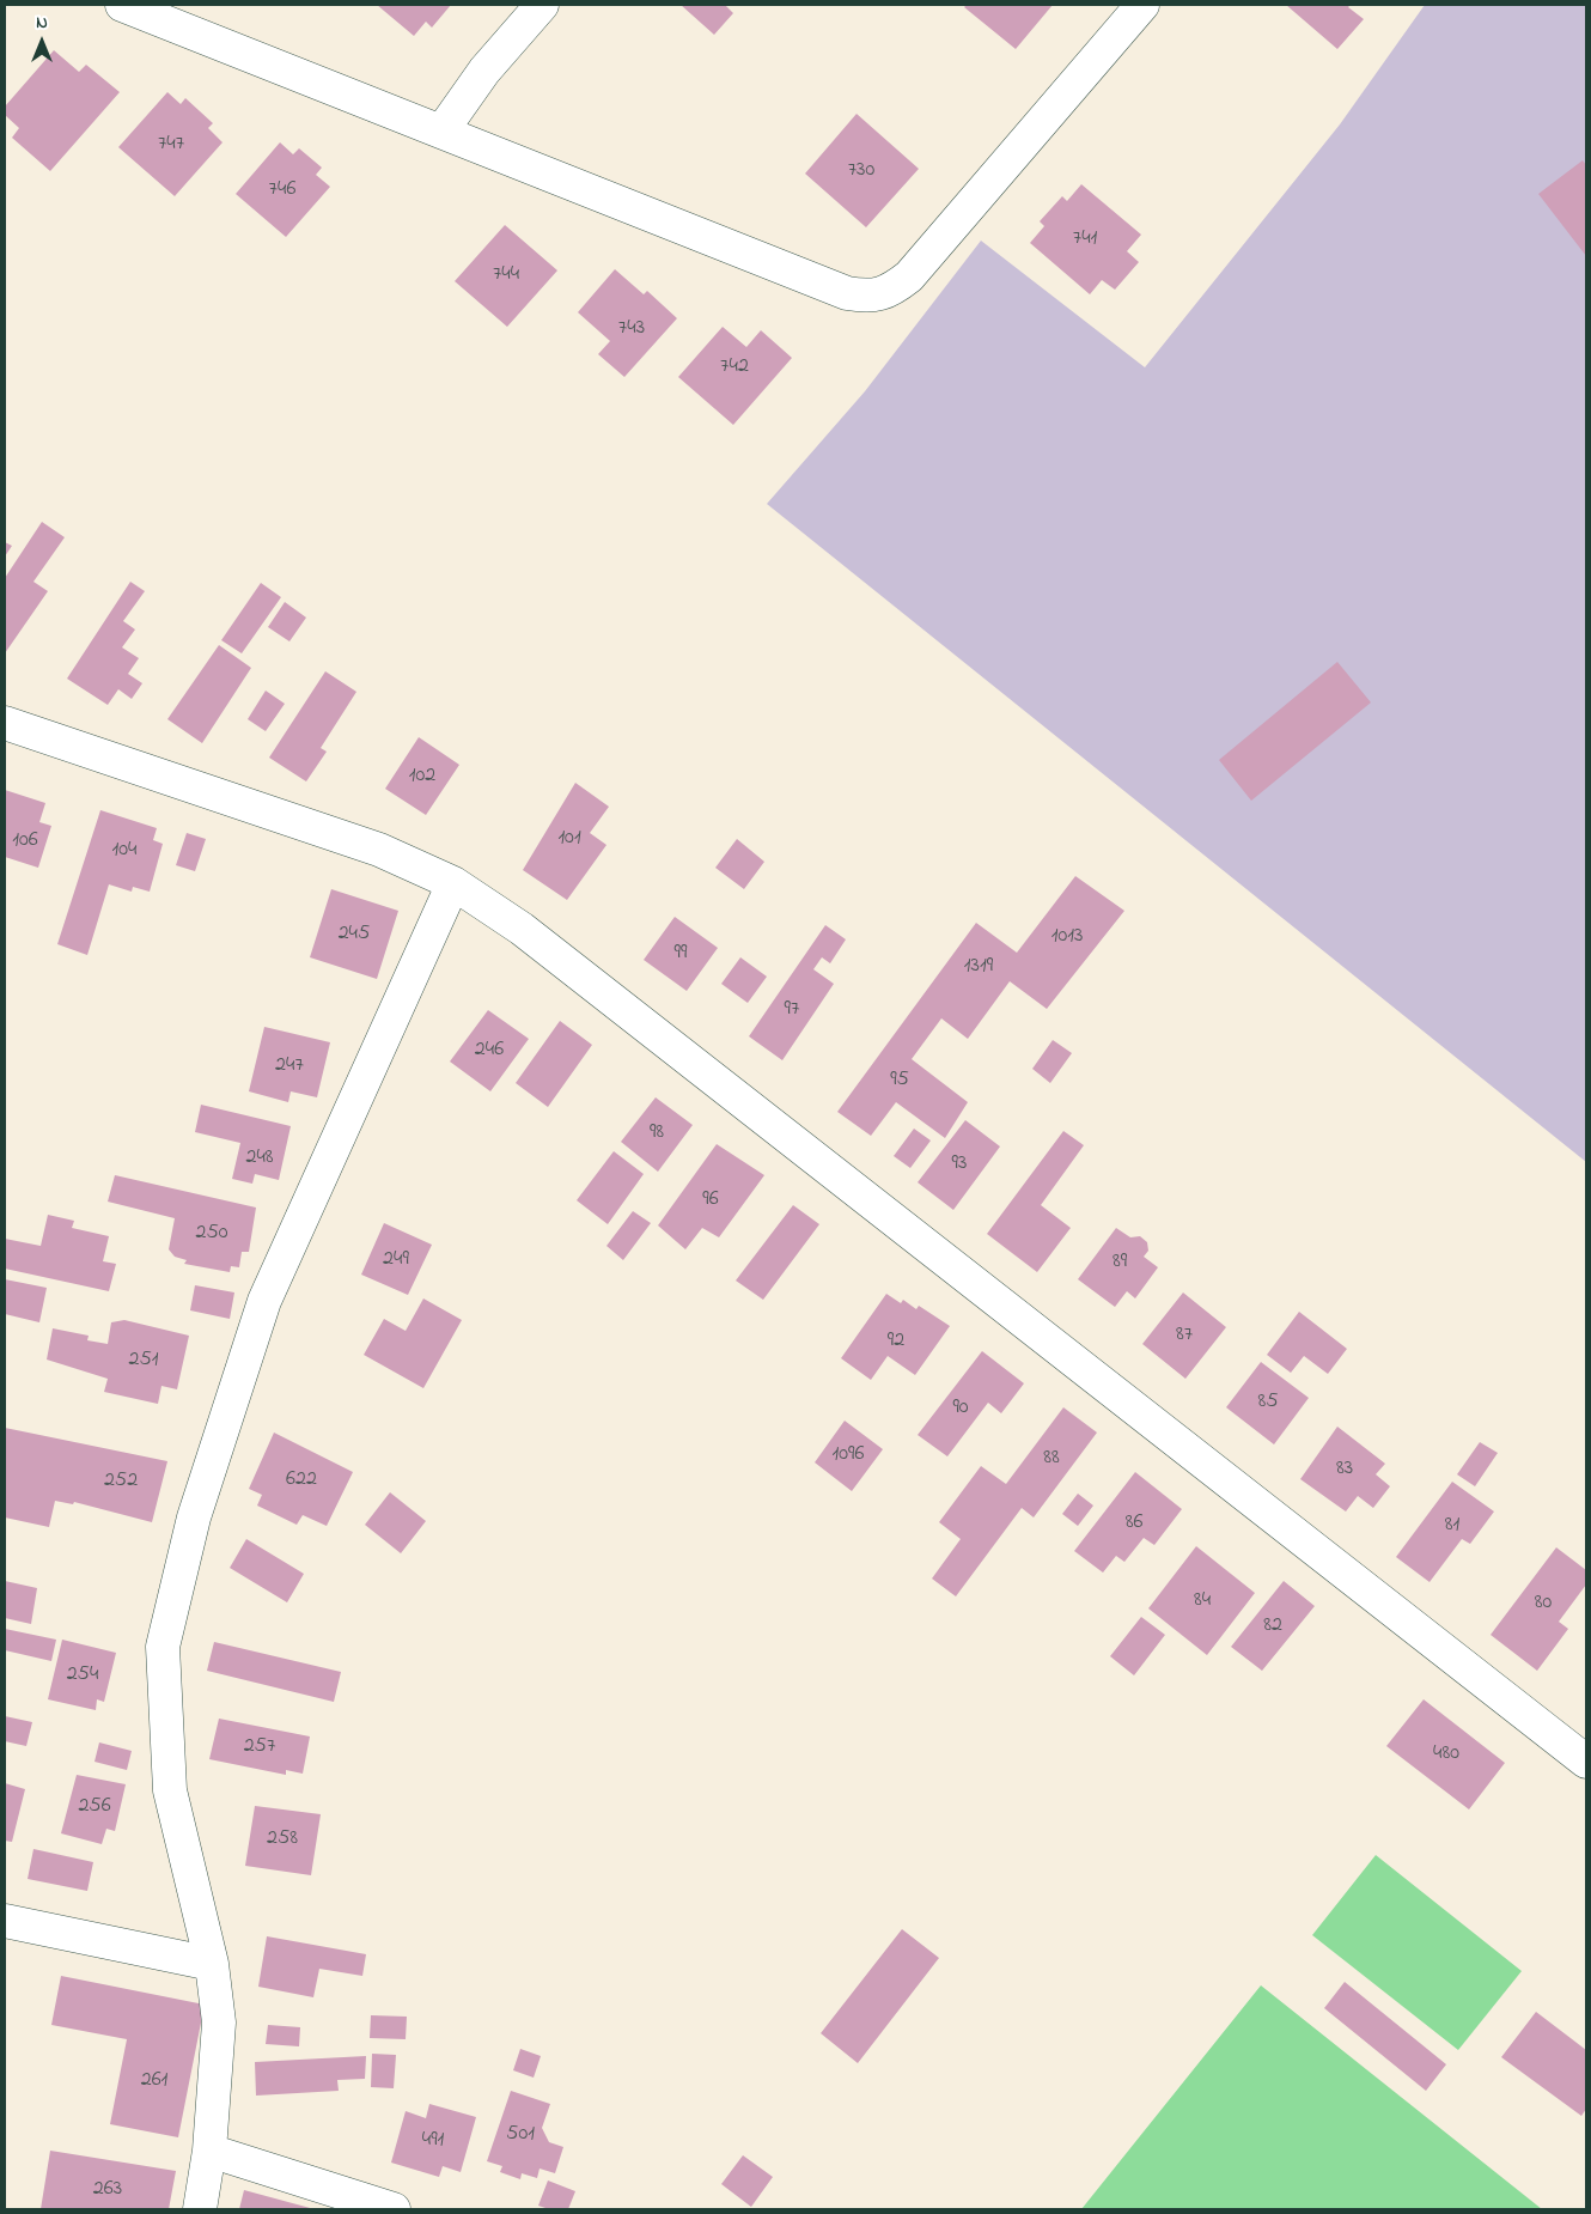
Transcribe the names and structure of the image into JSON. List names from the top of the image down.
{
  "house_numbers": [
    "747",
    "730",
    "746",
    "741",
    "744",
    "743",
    "742",
    "102",
    "101",
    "106",
    "104",
    "245",
    "1013",
    "99",
    "1319",
    "97",
    "246",
    "247",
    "95",
    "98",
    "248",
    "93",
    "96",
    "250",
    "249",
    "89",
    "87",
    "92",
    "251",
    "85",
    "90",
    "1096",
    "88",
    "83",
    "622",
    "252",
    "86",
    "81",
    "84",
    "80",
    "82",
    "254",
    "257",
    "480",
    "256",
    "258",
    "261",
    "501",
    "491",
    "263"
  ],
  "north": "top"
}
